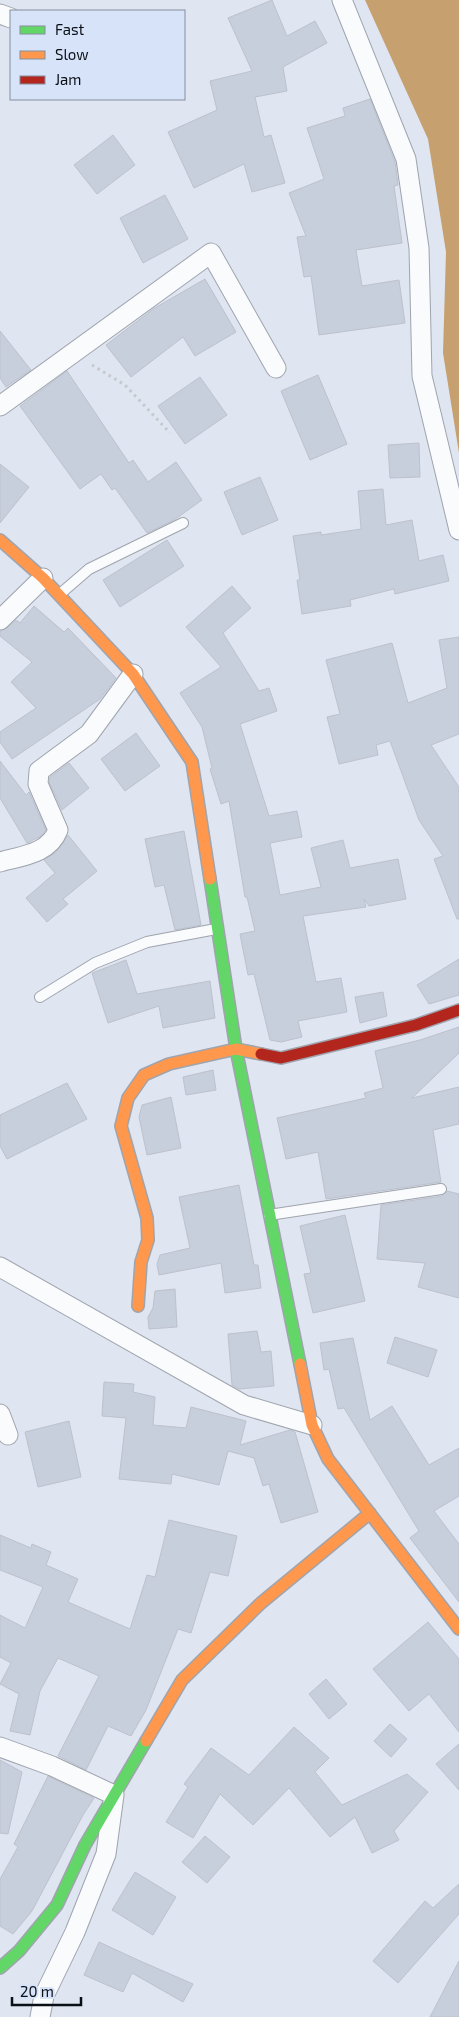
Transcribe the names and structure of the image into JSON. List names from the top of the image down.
{
  "legend": ["Fast", "Slow", "Jam"],
  "scale_bar": "20 m"
}
